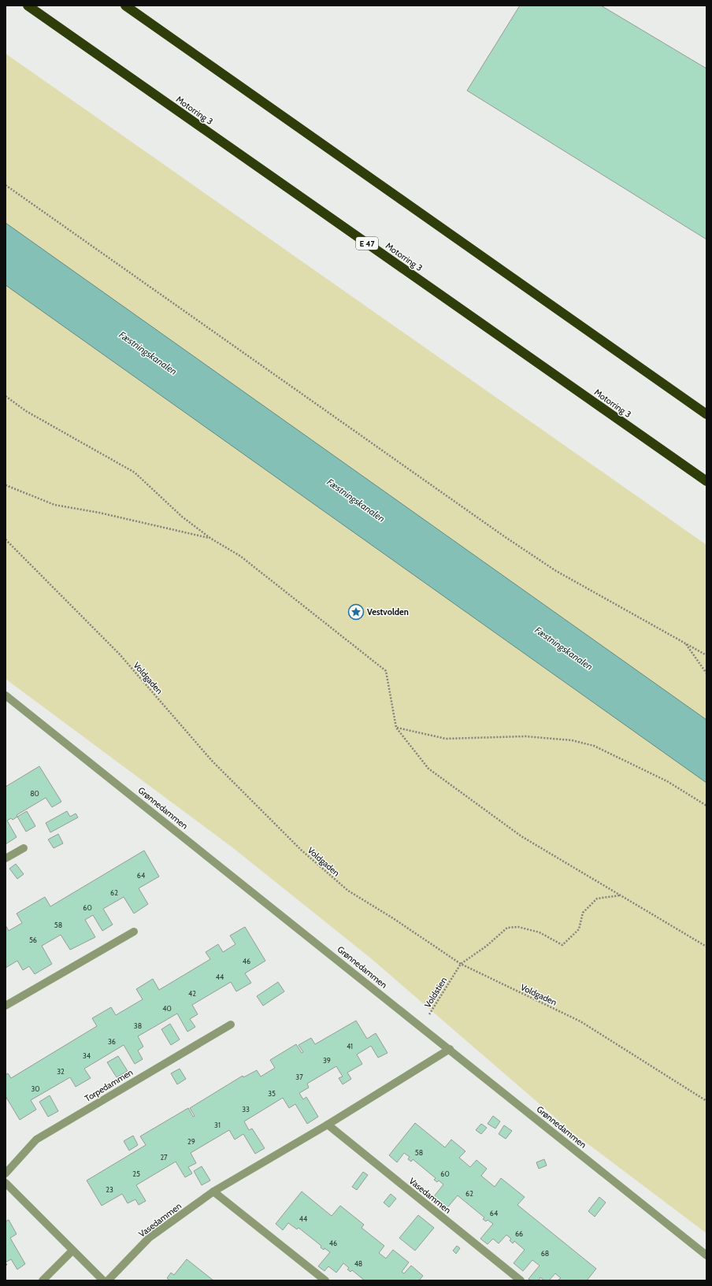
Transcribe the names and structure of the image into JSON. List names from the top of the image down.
{
  "streets": {
    "highway": ["Motorring 3", "E 47"],
    "street": ["Grønnedammen", "Torpedammen", "Vasedammen"],
    "path": ["Voldgaden", "Voldstien"]
  },
  "crossings": [
    ["Voldgaden", "Voldstien"],
    ["Grønnedammen", "Voldstien"],
    ["Grønnedammen", "Vasedammen"]
  ],
  "water": ["Fæstningskanalen"],
  "places": {
    "place": ["Vestvolden"]
  },
  "house_numbers": [
    "80",
    "64",
    "62",
    "60",
    "58",
    "56",
    "46",
    "44",
    "42",
    "40",
    "38",
    "36",
    "41",
    "34",
    "39",
    "32",
    "37",
    "30",
    "35",
    "33",
    "31",
    "29",
    "58",
    "27",
    "25",
    "60",
    "23",
    "62",
    "64",
    "44",
    "66",
    "46",
    "68",
    "48"
  ]
}
